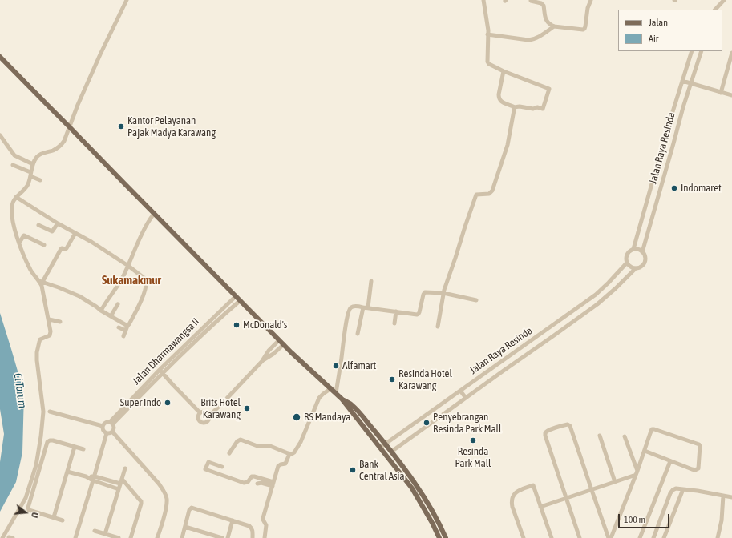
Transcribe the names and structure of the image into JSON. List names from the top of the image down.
{
  "streets": {
    "street": ["Jalan Raya Resinda", "Jalan Dharmawangsa II"]
  },
  "districts": ["Sukamakmur"],
  "water": ["Ci Tarum"],
  "places": [
    "Kantor Pelayanan Pajak Madya Karawang",
    "Indomaret",
    "McDonald's",
    "Alfamart",
    "Resinda Hotel Karawang",
    "Super Indo",
    "Brits Hotel Karawang",
    "RS Mandaya",
    "Penyebrangan Resinda Park Mall",
    "Resinda Park Mall",
    "Bank Central Asia"
  ],
  "legend": ["Jalan", "Air"],
  "scale_bar": "100 m",
  "north": "right"
}
